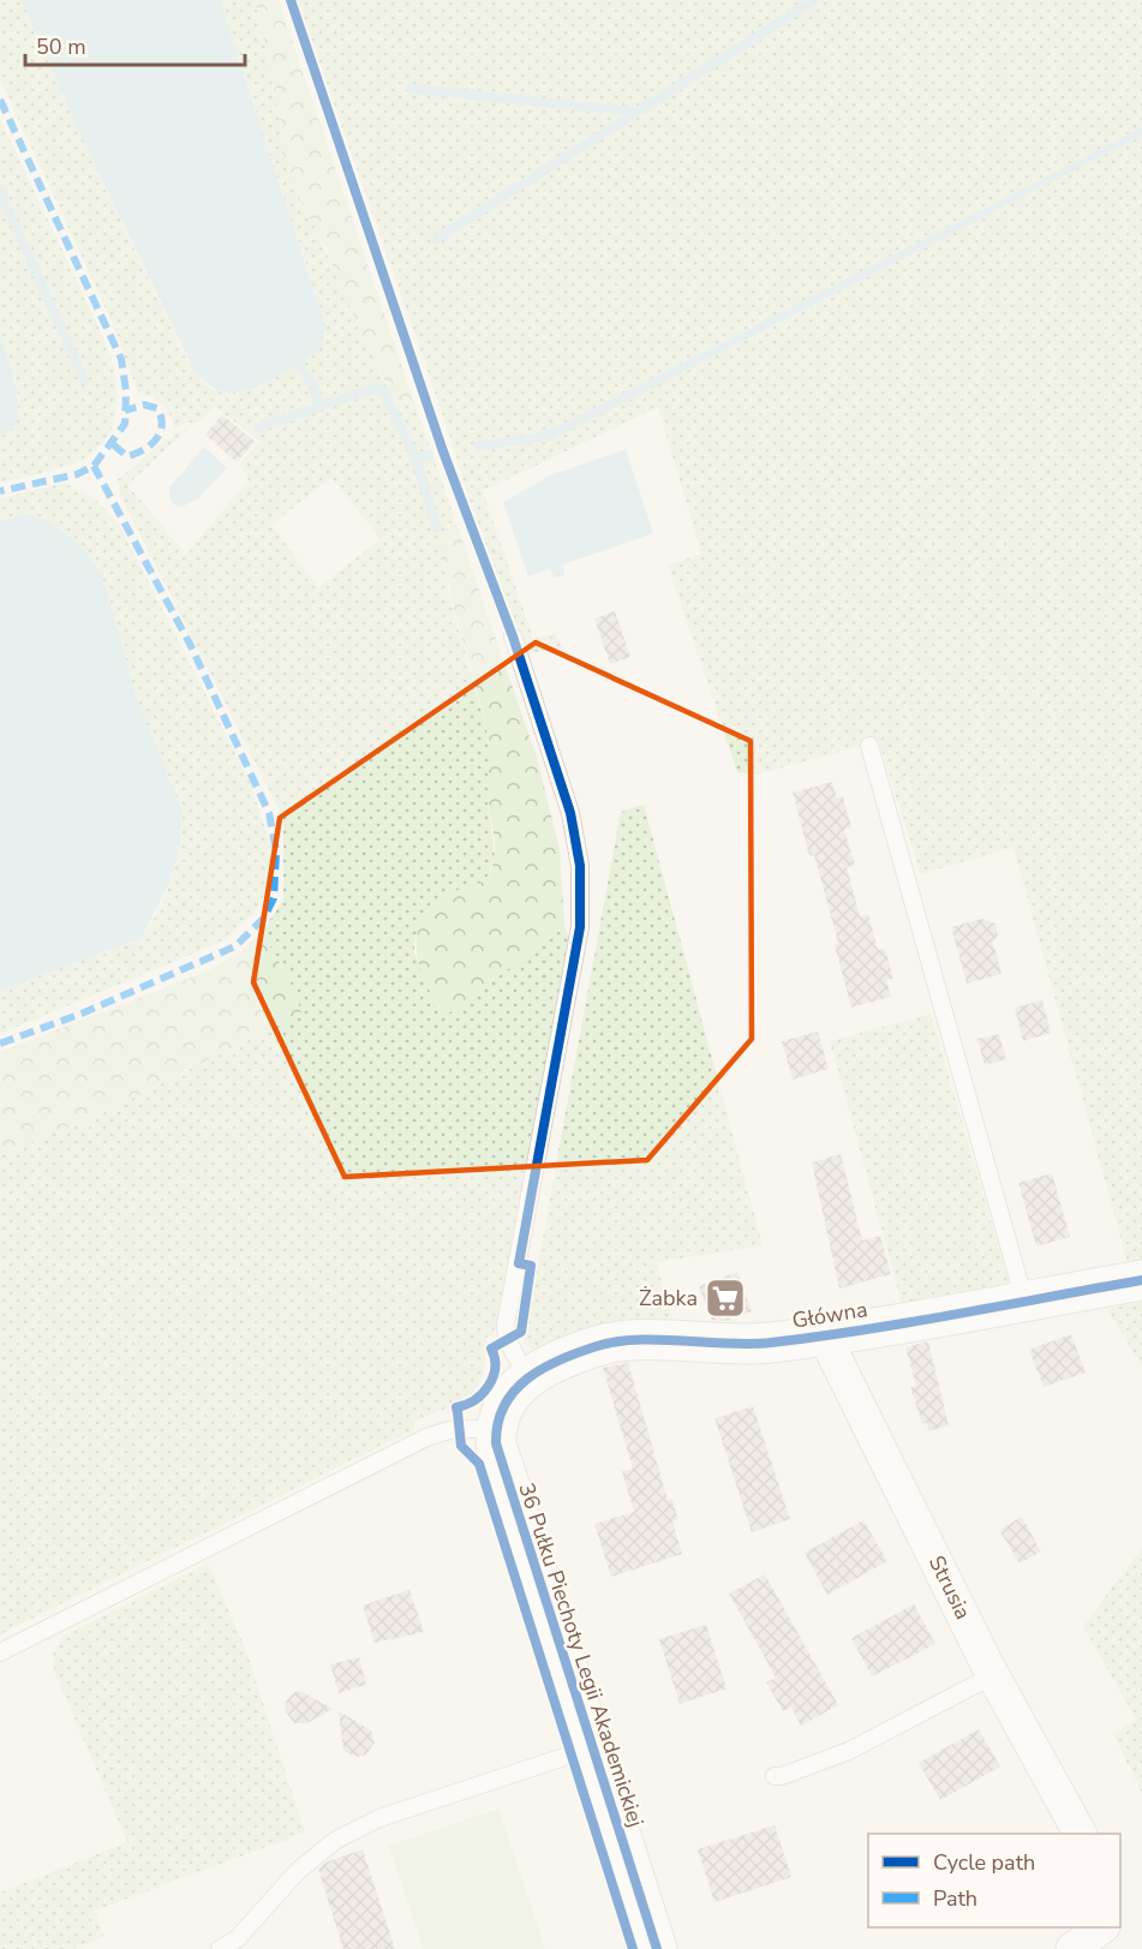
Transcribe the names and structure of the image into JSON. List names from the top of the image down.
{
  "streets": {
    "street": ["Główna", "Strusia", "36 Pułku Piechoty Legii Akademickiej"]
  },
  "crossings": [
    ["Główna", "Strusia"]
  ],
  "places": {
    "supermarket": ["Żabka"]
  },
  "legend": ["Cycle path", "Path"],
  "scale_bar": "50 m"
}
